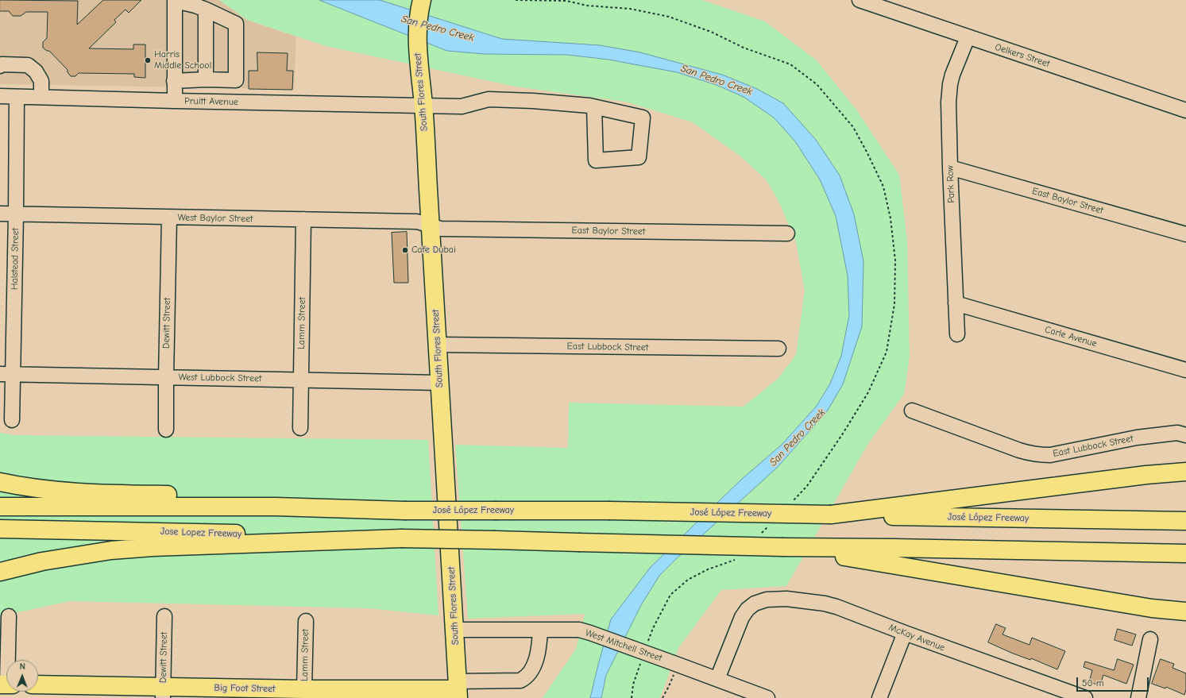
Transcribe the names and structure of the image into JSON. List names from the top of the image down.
{
  "streets": {
    "main road": [
      "South Flores Street",
      "José López Freeway",
      "Jose Lopez Freeway",
      "Big Foot Street"
    ],
    "street": [
      "Oelkers Street",
      "Pruitt Avenue",
      "Park Row",
      "East Baylor Street",
      "West Baylor Street",
      "Halstead Street",
      "Dewitt Street",
      "Lamm Street",
      "Carle Avenue",
      "East Lubbock Street",
      "West Lubbock Street",
      "McKay Avenue",
      "West Mitchell Street"
    ]
  },
  "crossings": [
    ["Oelkers Street", "Park Row"],
    ["South Flores Street", "Pruitt Avenue"],
    ["South Flores Street", "East Baylor Street"],
    ["South Flores Street", "West Baylor Street"],
    ["South Flores Street", "East Lubbock Street"],
    ["South Flores Street", "West Lubbock Street"],
    ["South Flores Street", "West Mitchell Street"],
    ["South Flores Street", "Big Foot Street"],
    ["Pruitt Avenue", "Halstead Street"],
    ["Park Row", "East Baylor Street"],
    ["Park Row", "Carle Avenue"],
    ["East Baylor Street", "West Baylor Street"],
    ["West Baylor Street", "Halstead Street"],
    ["West Baylor Street", "Dewitt Street"],
    ["West Baylor Street", "Lamm Street"],
    ["Halstead Street", "West Lubbock Street"],
    ["Dewitt Street", "West Lubbock Street"],
    ["Dewitt Street", "Big Foot Street"],
    ["Lamm Street", "West Lubbock Street"],
    ["Lamm Street", "Big Foot Street"],
    ["McKay Avenue", "West Mitchell Street"]
  ],
  "water": ["San Pedro Creek"],
  "places": ["Harris Middle School", "Cafe Dubai"],
  "scale_bar": "50 m",
  "north": "top"
}
